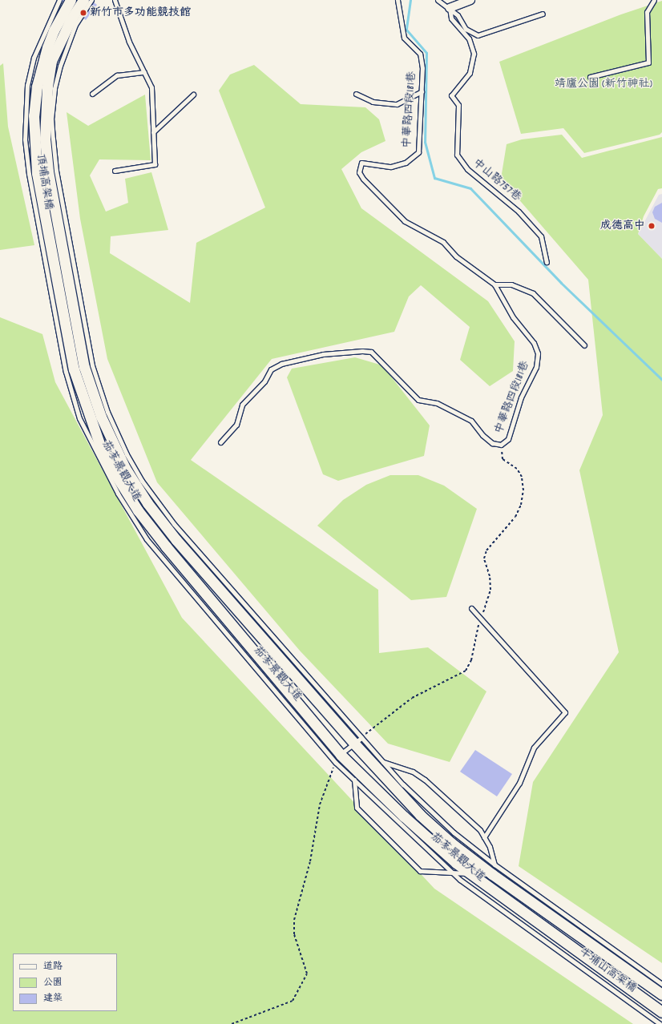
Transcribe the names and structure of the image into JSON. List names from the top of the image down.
{
  "streets": {
    "street": ["頂埔高架橋", "茄苳景觀大道", "牛埔山高架橋"],
    "lane": ["中華路四段181巷", "中山路757巷"]
  },
  "crossings": [
    ["頂埔高架橋", "茄苳景觀大道"],
    ["茄苳景觀大道", "牛埔山高架橋"]
  ],
  "parks": ["靖廬公園 (新竹神社)"],
  "places": ["新竹市多功能競技館", "成德高中"],
  "legend": ["道路", "公園", "建築"]
}
